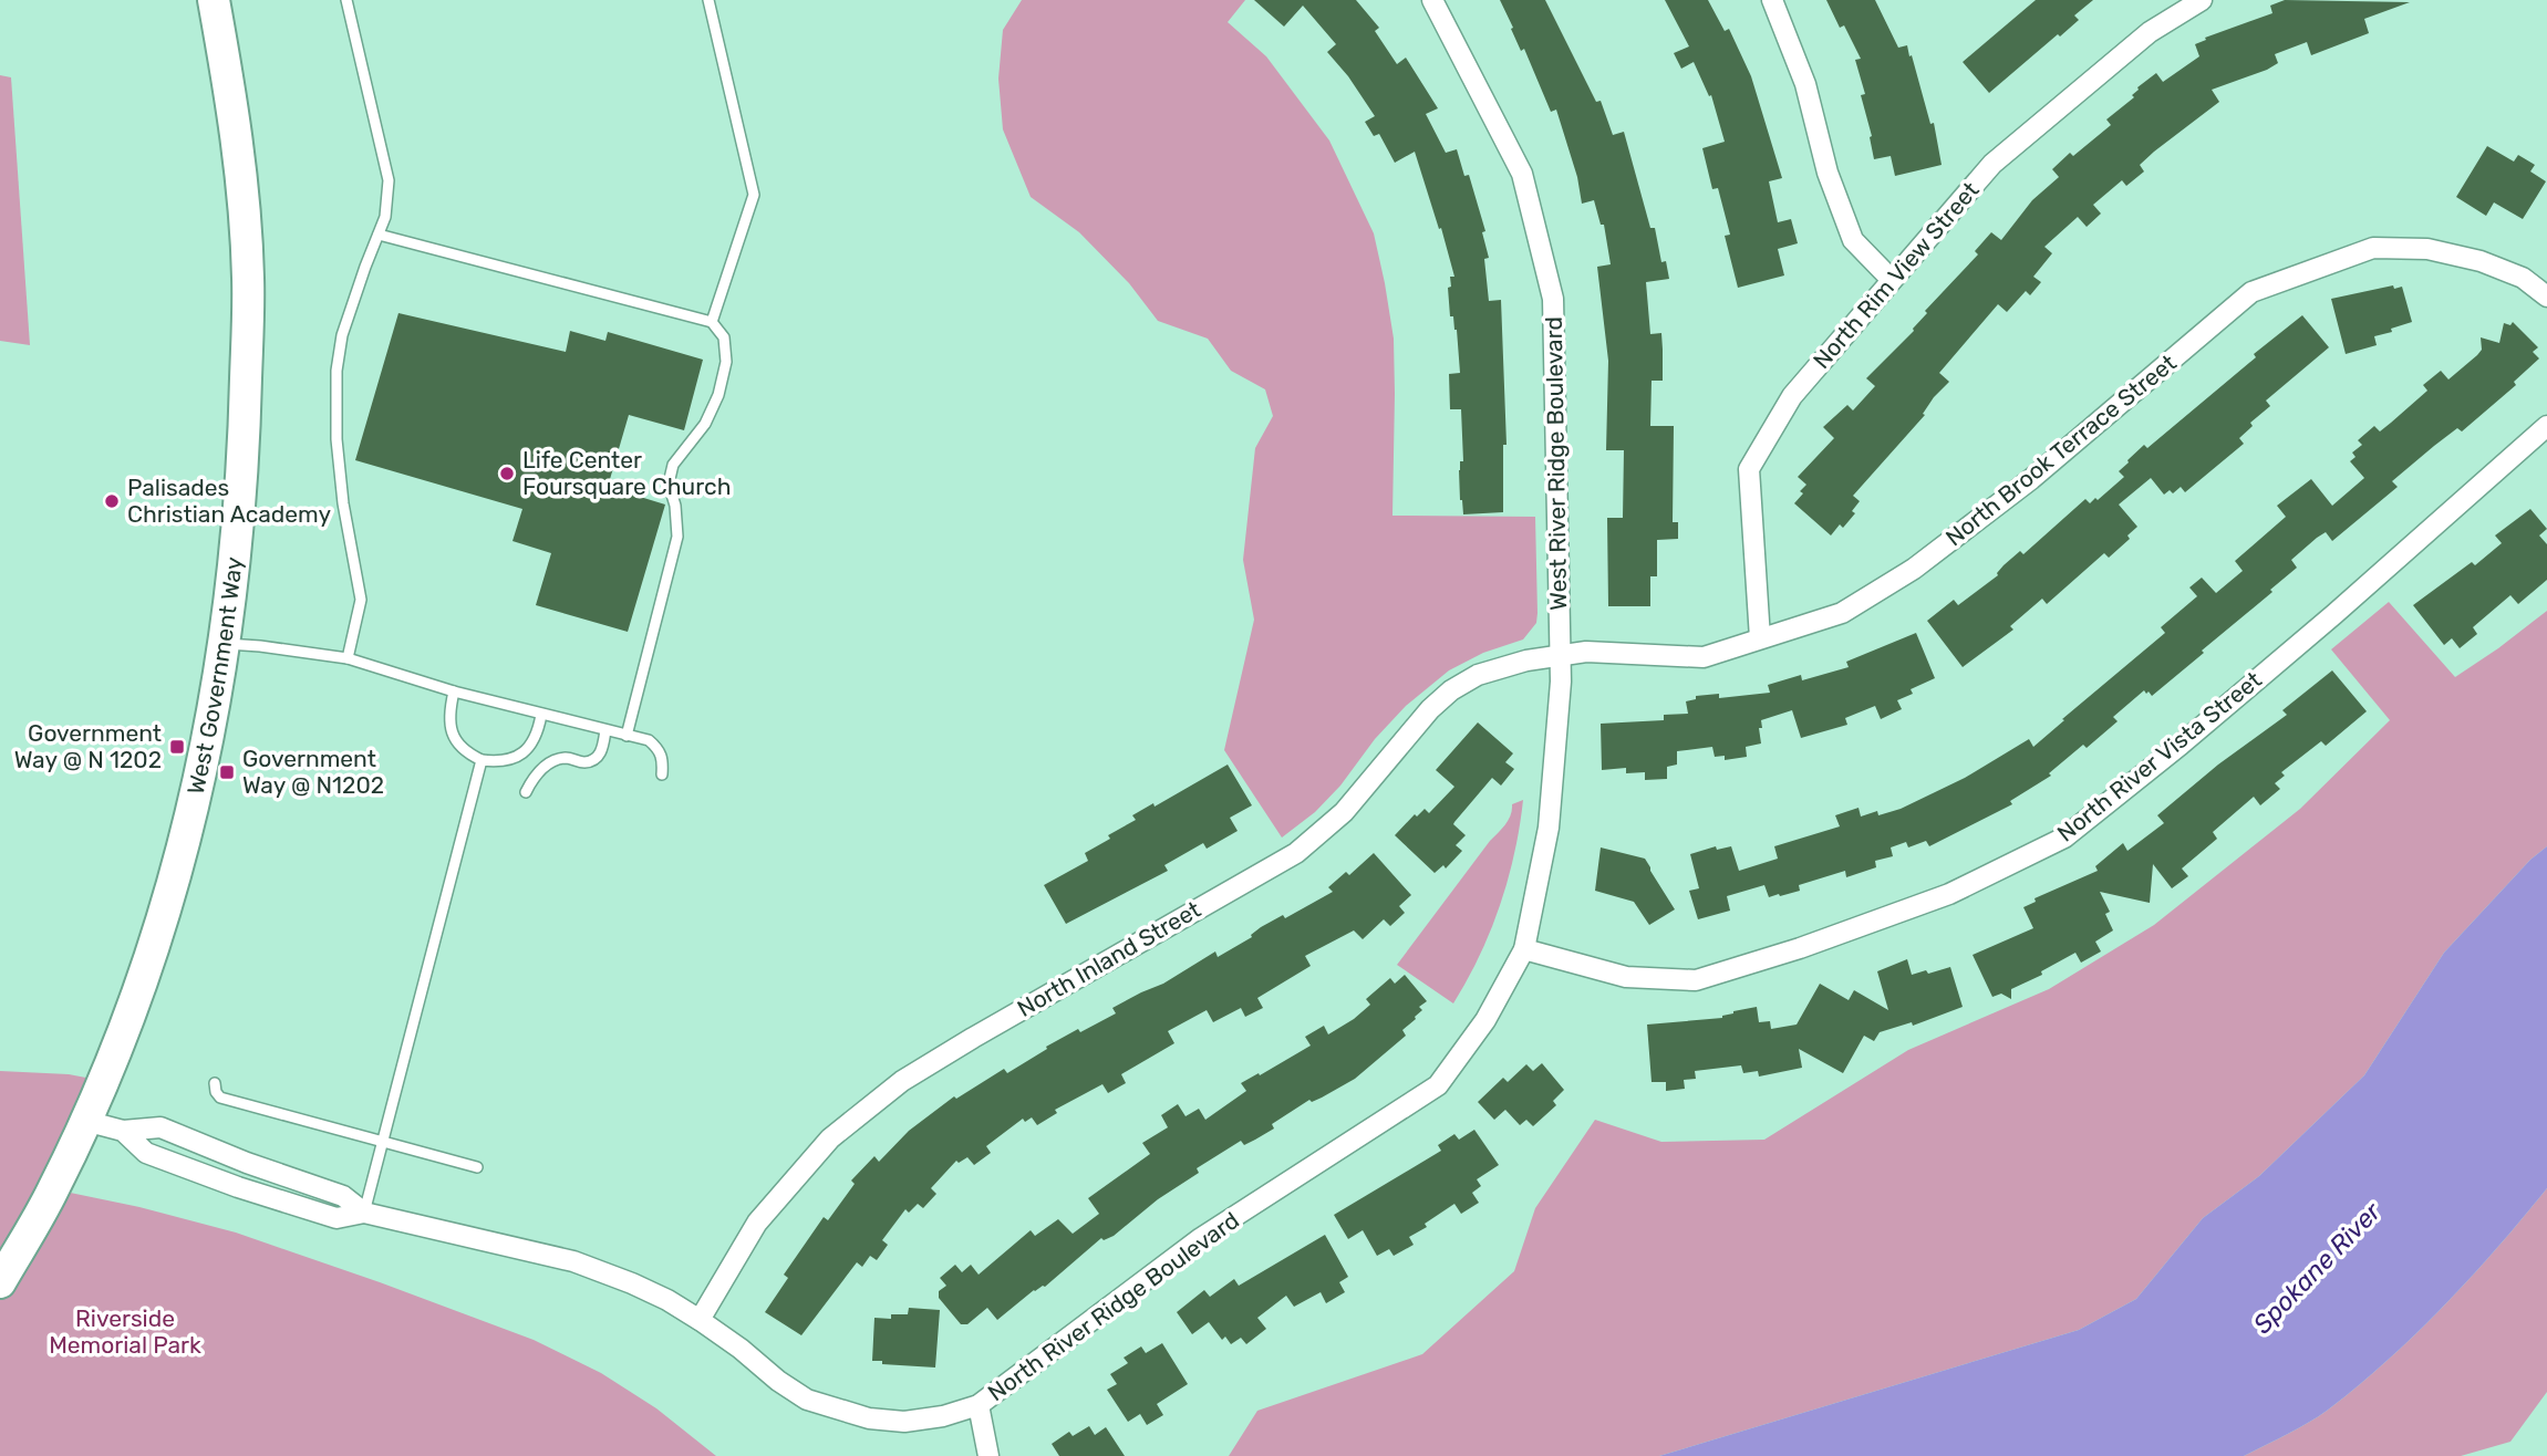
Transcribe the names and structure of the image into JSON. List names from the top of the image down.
{
  "streets": {
    "main road": ["West Government Way"],
    "street": [
      "North Rim View Street",
      "North Brook Terrace Street",
      "West River Ridge Boulevard",
      "North River Vista Street",
      "North Inland Street",
      "North River Ridge Boulevard"
    ]
  },
  "crossings": [
    ["North Rim View Street", "North Brook Terrace Street"],
    ["North Brook Terrace Street", "West River Ridge Boulevard"],
    ["North Brook Terrace Street", "North Inland Street"],
    ["West River Ridge Boulevard", "North River Vista Street"],
    ["West River Ridge Boulevard", "North Inland Street"],
    ["West River Ridge Boulevard", "North River Ridge Boulevard"],
    ["West Government Way", "North River Ridge Boulevard"],
    ["North River Vista Street", "North River Ridge Boulevard"],
    ["North Inland Street", "North River Ridge Boulevard"]
  ],
  "water": ["Spokane River"],
  "parks": ["Riverside Memorial Park"],
  "places": {
    "other": ["Life Center Foursquare Church", "Palisades Christian Academy"],
    "transit": ["Government Way @ N 1202", "Government Way @ N1202"]
  }
}
